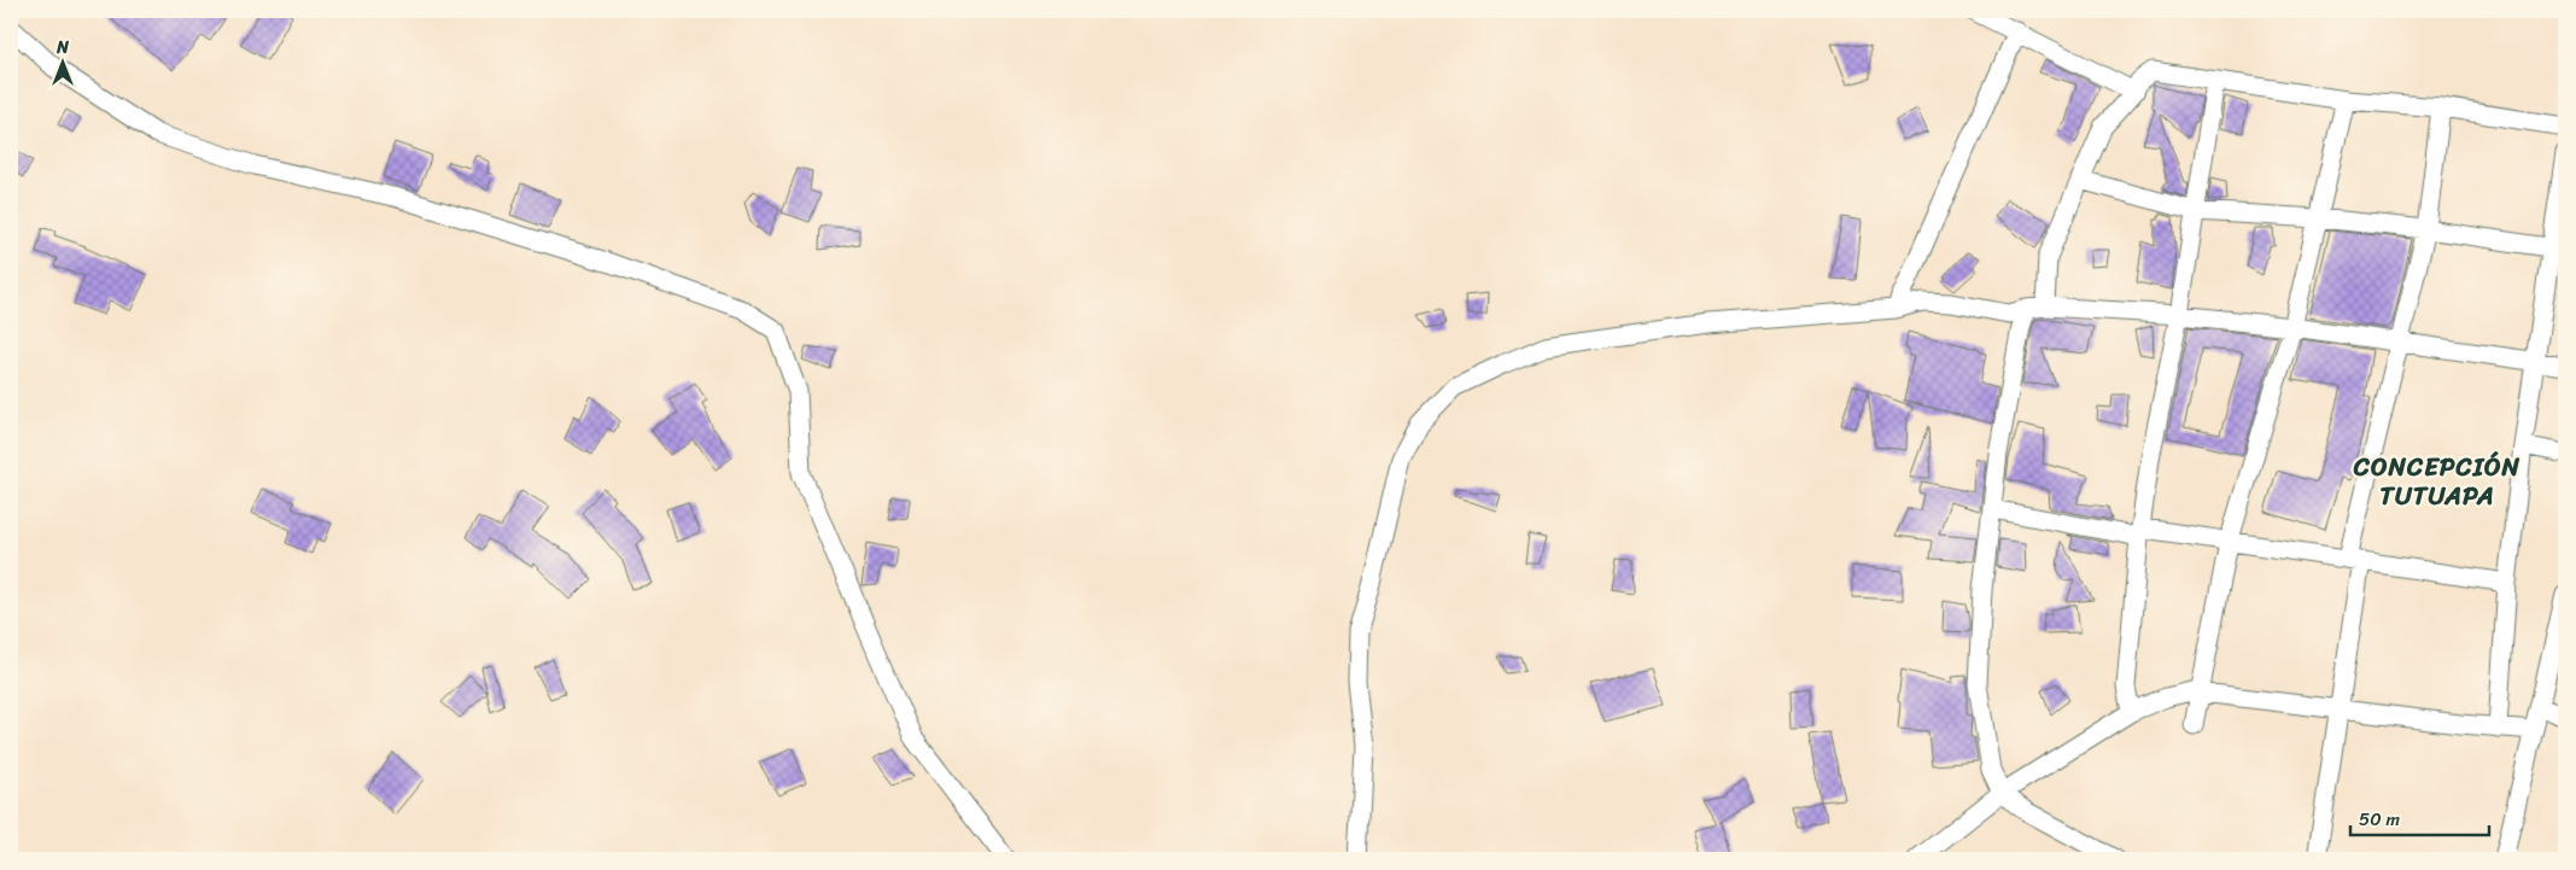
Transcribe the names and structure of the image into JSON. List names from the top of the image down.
{
  "districts": ["CONCEPCIÓN TUTUAPA"],
  "scale_bar": "50 m",
  "north": "top"
}
